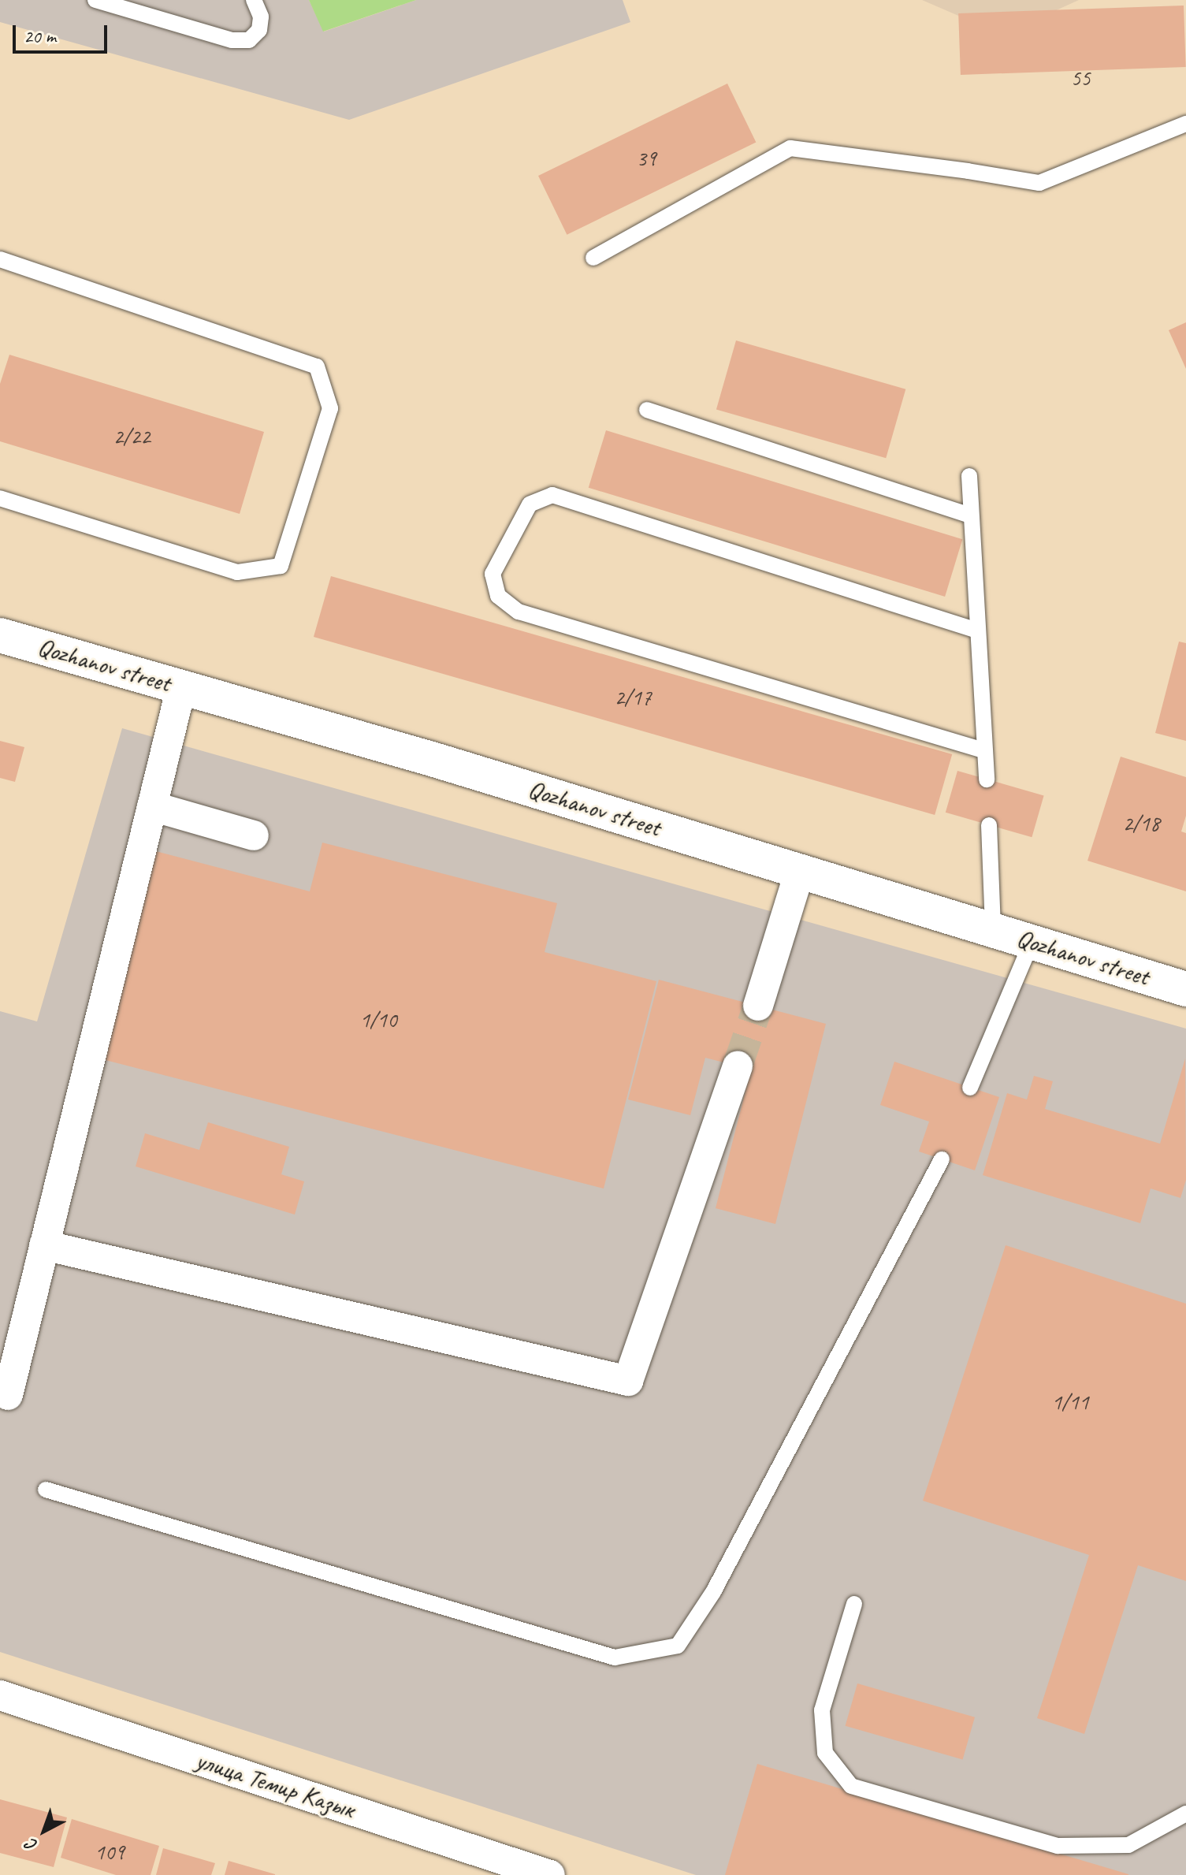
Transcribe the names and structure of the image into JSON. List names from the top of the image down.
{
  "streets": {
    "main road": ["Qozhanov street"],
    "street": ["улица Темир Казык"]
  },
  "house_numbers": [
    "55",
    "39",
    "2/22",
    "2/17",
    "2/18",
    "1/10",
    "1/11",
    "109"
  ],
  "scale_bar": "20 m",
  "north": "bottom left"
}
